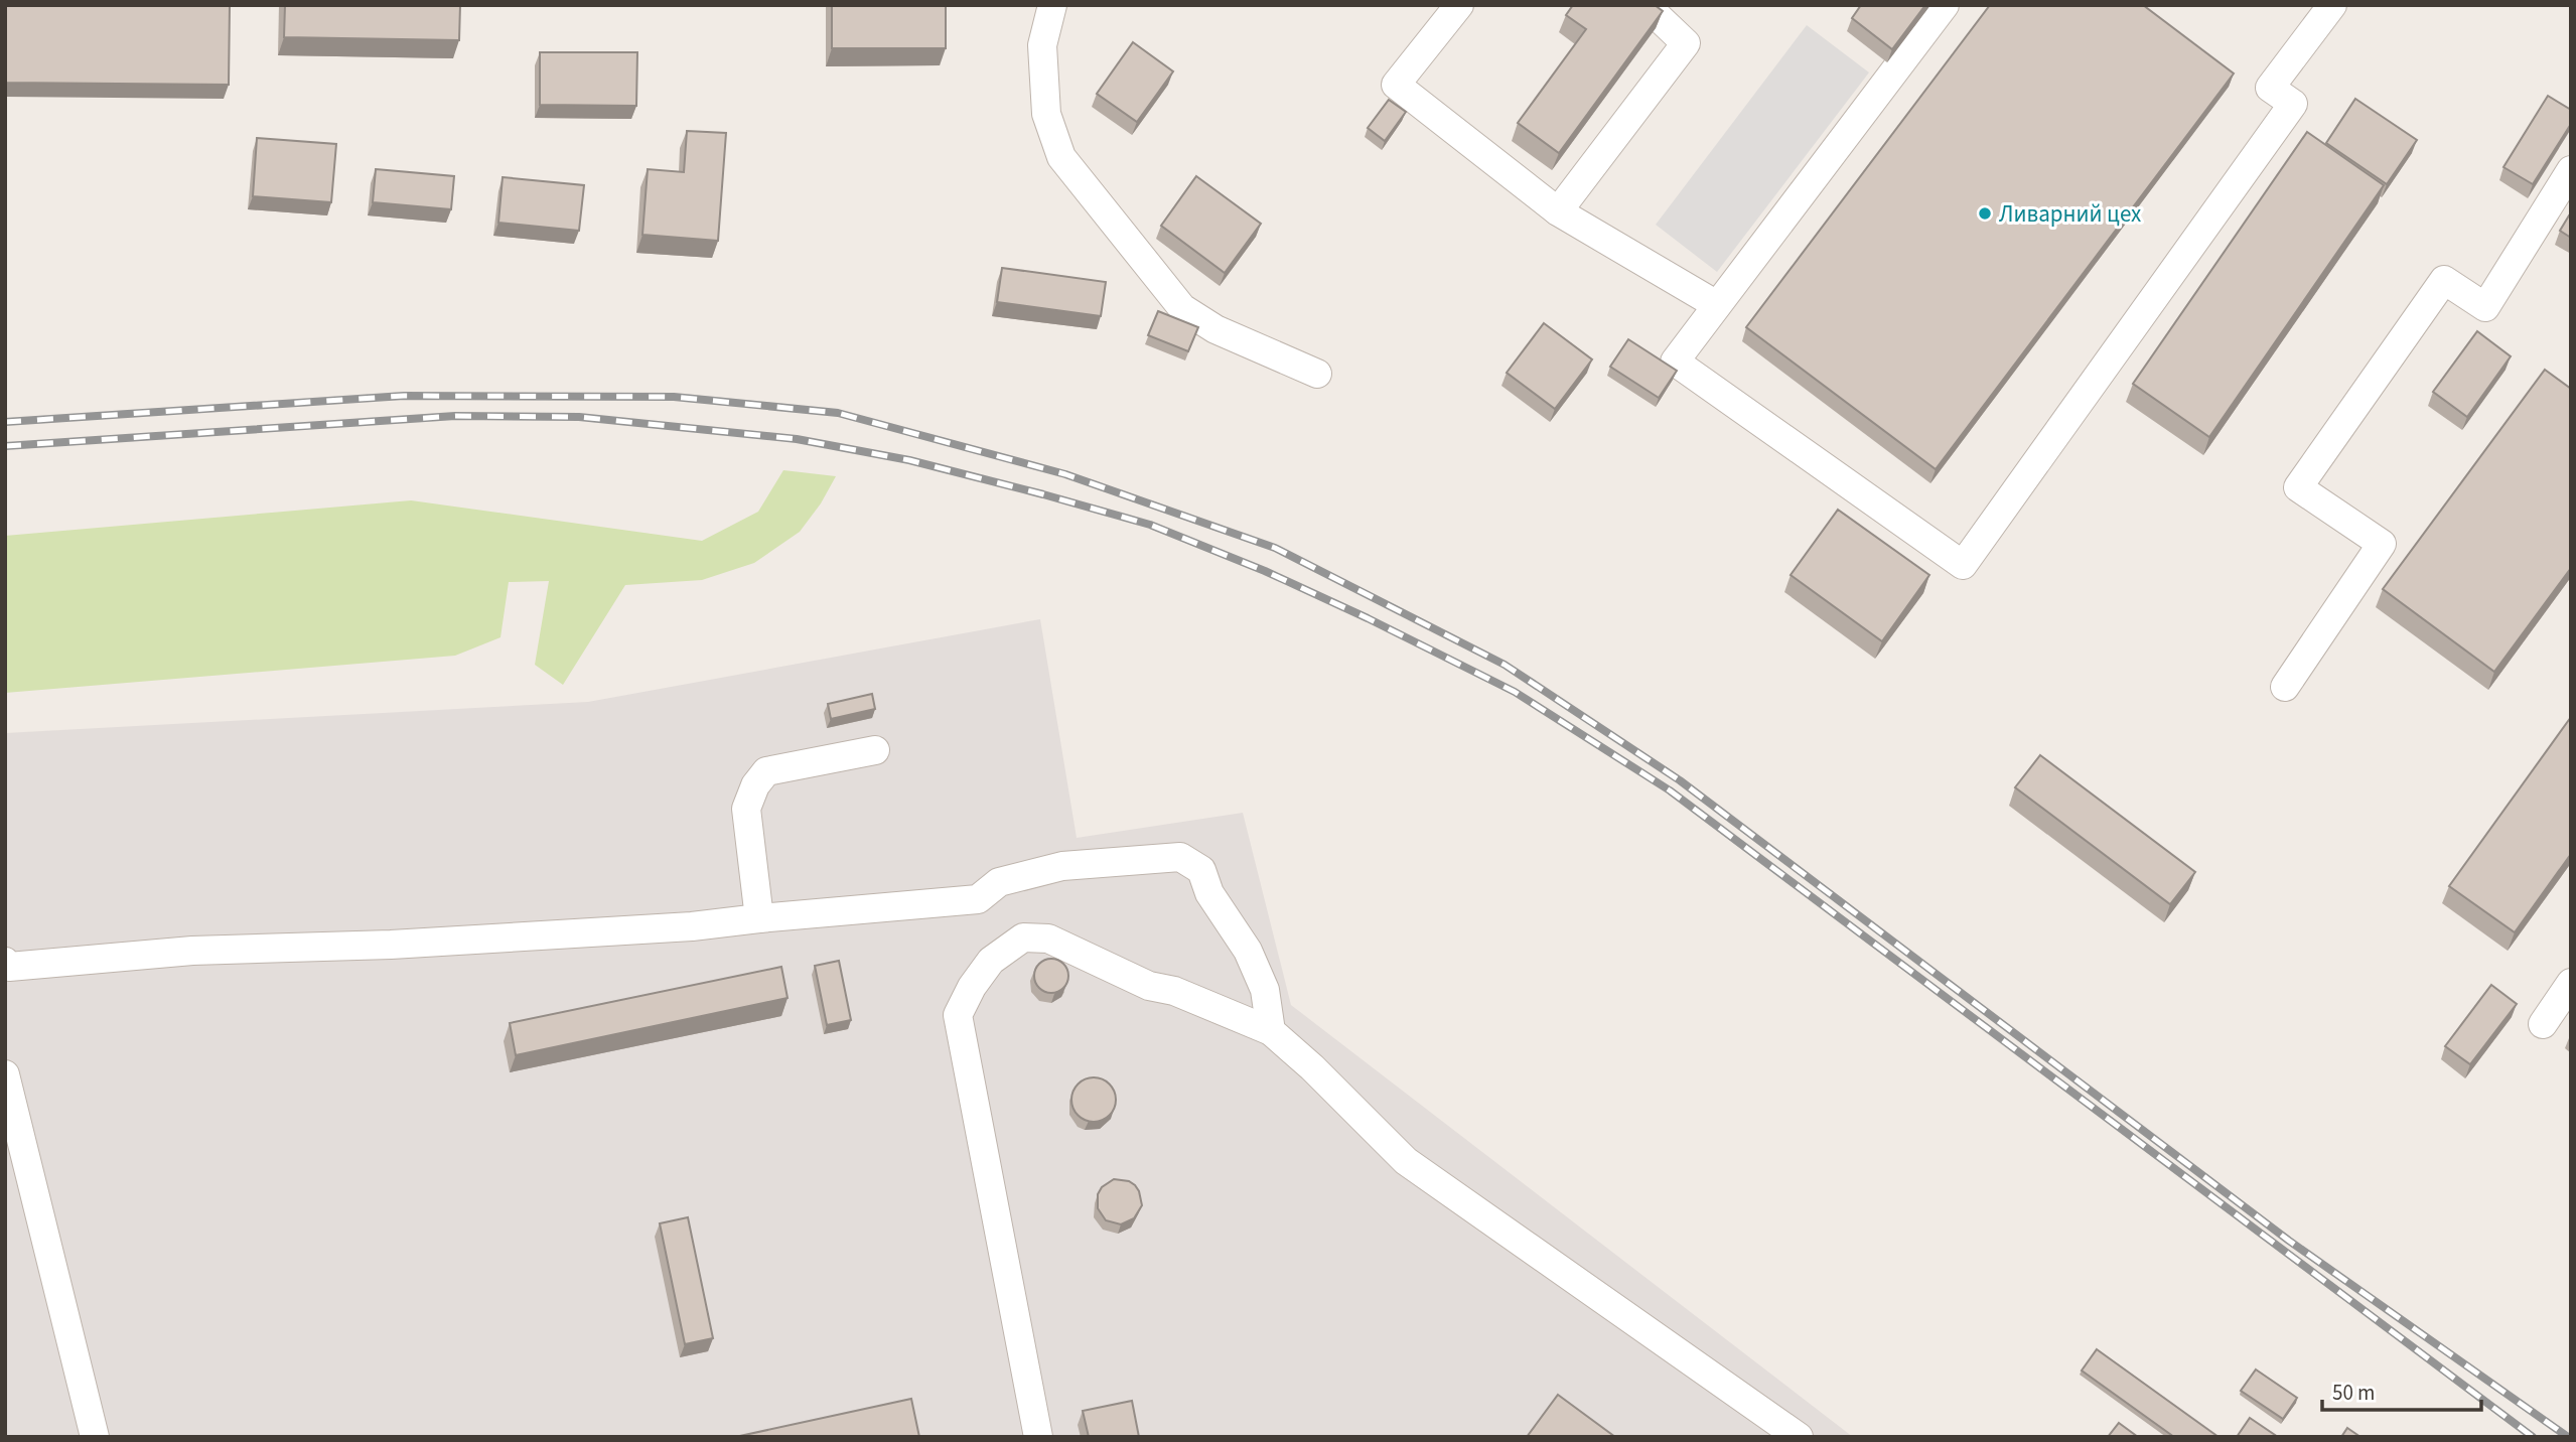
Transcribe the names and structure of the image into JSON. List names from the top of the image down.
{
  "places": ["Ливарний цех"],
  "scale_bar": "50 m"
}
